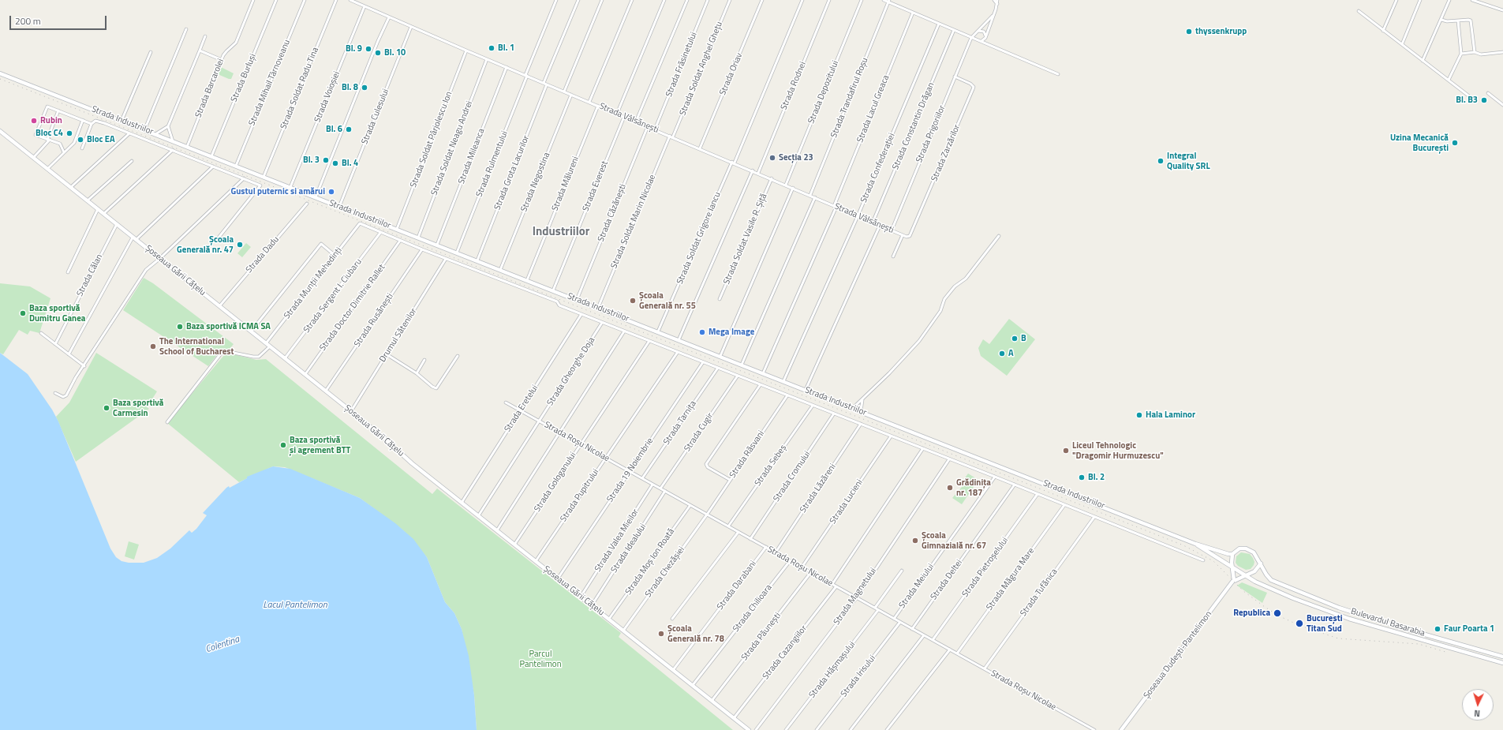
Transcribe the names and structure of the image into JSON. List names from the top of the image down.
{
  "streets": {
    "main road": [
      "Strada Industriilor",
      "Șoseaua Gării Cățelu",
      "Bulevardul Basarabia",
      "Șoseaua Dudești-Pantelimon"
    ],
    "street": [
      "Strada Frăsinetului",
      "Strada Soldat Anghel Ghețu",
      "Strada Oriav",
      "Strada Burluși",
      "Strada Mihail Târnoveanu",
      "Strada Rodnei",
      "Strada Barcarolei",
      "Strada Soldat Radu Tina",
      "Strada Depozitului",
      "Strada Voioșiei",
      "Strada Trandafirul Roșu",
      "Strada Lacul Greaca",
      "Strada Culesului",
      "Strada Vâlsănești",
      "Strada Constantin Drăgan",
      "Strada Prigoriilor",
      "Strada Soldat Pârjolescu Ion",
      "Strada Soldat Neagu Andrei",
      "Strada Zarzărilor",
      "Strada Mileanca",
      "Strada Rulmentului",
      "Strada Confederației",
      "Strada Grota Lacurilor",
      "Strada Negostina",
      "Strada Mălureni",
      "Strada Everest",
      "Strada Căzănești",
      "Strada Soldat Marin Nicolae",
      "Strada Soldat Grigore Iancu",
      "Strada Soldat Vasile R. Șiță",
      "Strada Dadu",
      "Strada Călan",
      "Strada Munții Mehedinți",
      "Strada Sergent I. Ciubaru",
      "Strada Doctor Dimitrie Rallet",
      "Strada Rusănești",
      "Drumul Sătenilor",
      "Strada Gheorghe Doja",
      "Strada Eretelui",
      "Strada Tarnița",
      "Strada Cugir",
      "Strada Roșu Nicolae",
      "Strada Răsvani",
      "Strada Sebeș",
      "Strada 19 Noiembrie",
      "Strada Cromului",
      "Strada Gologanului",
      "Strada Lăzăreni",
      "Strada Pupitrului",
      "Strada Lucieni",
      "Strada Valea Mieilor",
      "Strada Idealului",
      "Strada Moș Ion Roată",
      "Strada Pietroșelului",
      "Strada Chezășiei",
      "Strada Măgura Mare",
      "Strada Deltei",
      "Strada Darabani",
      "Strada Meiului",
      "Strada Tufănica",
      "Strada Magnetului",
      "Strada Chilioara",
      "Strada Păunești",
      "Strada Cazangiilor",
      "Strada Hășmașului",
      "Strada Irisului"
    ]
  },
  "crossings": [
    ["Strada Frăsinetului", "Strada Vâlsănești"],
    ["Strada Soldat Anghel Ghețu", "Strada Vâlsănești"],
    ["Strada Oriav", "Strada Vâlsănești"],
    ["Strada Burluși", "Strada Industriilor"],
    ["Strada Mihail Târnoveanu", "Strada Industriilor"],
    ["Strada Rodnei", "Strada Vâlsănești"],
    ["Strada Barcarolei", "Strada Industriilor"],
    ["Strada Soldat Radu Tina", "Strada Industriilor"],
    ["Strada Depozitului", "Strada Vâlsănești"],
    ["Strada Voioșiei", "Strada Vâlsănești"],
    ["Strada Voioșiei", "Strada Industriilor"],
    ["Strada Trandafirul Roșu", "Strada Vâlsănești"],
    ["Strada Lacul Greaca", "Strada Vâlsănești"],
    ["Strada Lacul Greaca", "Strada Industriilor"],
    ["Strada Culesului", "Strada Vâlsănești"],
    ["Strada Culesului", "Strada Industriilor"],
    ["Strada Vâlsănești", "Strada Constantin Drăgan"],
    ["Strada Vâlsănești", "Strada Prigoriilor"],
    ["Strada Vâlsănești", "Strada Soldat Pârjolescu Ion"],
    ["Strada Vâlsănești", "Strada Soldat Neagu Andrei"],
    ["Strada Vâlsănești", "Strada Zarzărilor"],
    ["Strada Vâlsănești", "Strada Mileanca"],
    ["Strada Vâlsănești", "Strada Rulmentului"],
    ["Strada Vâlsănești", "Strada Confederației"],
    ["Strada Vâlsănești", "Strada Grota Lacurilor"],
    ["Strada Vâlsănești", "Strada Negostina"],
    ["Strada Vâlsănești", "Strada Mălureni"],
    ["Strada Vâlsănești", "Strada Everest"],
    ["Strada Vâlsănești", "Strada Căzănești"],
    ["Strada Vâlsănești", "Strada Soldat Marin Nicolae"],
    ["Strada Vâlsănești", "Strada Soldat Grigore Iancu"],
    ["Strada Vâlsănești", "Strada Soldat Vasile R. Șiță"],
    ["Strada Industriilor", "Strada Soldat Pârjolescu Ion"],
    ["Strada Industriilor", "Strada Soldat Neagu Andrei"],
    ["Strada Industriilor", "Strada Mileanca"],
    ["Strada Industriilor", "Strada Rulmentului"],
    ["Strada Industriilor", "Strada Confederației"],
    ["Strada Industriilor", "Strada Grota Lacurilor"],
    ["Strada Industriilor", "Strada Negostina"],
    ["Strada Industriilor", "Strada Mălureni"],
    ["Strada Industriilor", "Strada Everest"],
    ["Strada Industriilor", "Strada Căzănești"],
    ["Strada Industriilor", "Strada Soldat Marin Nicolae"],
    ["Strada Industriilor", "Strada Soldat Grigore Iancu"],
    ["Strada Industriilor", "Bulevardul Basarabia"],
    ["Strada Prigoriilor", "Strada Zarzărilor"],
    ["Strada Dadu", "Șoseaua Gării Cățelu"],
    ["Șoseaua Gării Cățelu", "Strada Călan"],
    ["Șoseaua Gării Cățelu", "Strada Munții Mehedinți"],
    ["Șoseaua Gării Cățelu", "Strada Sergent I. Ciubaru"],
    ["Șoseaua Gării Cățelu", "Strada Doctor Dimitrie Rallet"],
    ["Șoseaua Gării Cățelu", "Strada Rusănești"],
    ["Șoseaua Gării Cățelu", "Drumul Sătenilor"],
    ["Șoseaua Gării Cățelu", "Strada Gheorghe Doja"],
    ["Șoseaua Gării Cățelu", "Strada Eretelui"],
    ["Șoseaua Gării Cățelu", "Strada 19 Noiembrie"],
    ["Șoseaua Gării Cățelu", "Strada Gologanului"],
    ["Șoseaua Gării Cățelu", "Strada Pupitrului"],
    ["Șoseaua Gării Cățelu", "Strada Valea Mieilor"],
    ["Șoseaua Gării Cățelu", "Strada Idealului"],
    ["Șoseaua Gării Cățelu", "Strada Moș Ion Roată"],
    ["Șoseaua Gării Cățelu", "Strada Chezășiei"],
    ["Șoseaua Gării Cățelu", "Strada Darabani"],
    ["Șoseaua Gării Cățelu", "Strada Chilioara"],
    ["Șoseaua Gării Cățelu", "Strada Păunești"],
    ["Șoseaua Gării Cățelu", "Strada Cazangiilor"],
    ["Strada Munții Mehedinți", "Strada Sergent I. Ciubaru"],
    ["Strada Gheorghe Doja", "Strada Roșu Nicolae"],
    ["Strada Eretelui", "Strada Roșu Nicolae"],
    ["Strada Tarnița", "Strada Roșu Nicolae"],
    ["Strada Cugir", "Strada Roșu Nicolae"],
    ["Strada Roșu Nicolae", "Strada Răsvani"],
    ["Strada Roșu Nicolae", "Strada Sebeș"],
    ["Strada Roșu Nicolae", "Strada 19 Noiembrie"],
    ["Strada Roșu Nicolae", "Strada Cromului"],
    ["Strada Roșu Nicolae", "Strada Gologanului"],
    ["Strada Roșu Nicolae", "Strada Lăzăreni"],
    ["Strada Roșu Nicolae", "Strada Pupitrului"],
    ["Strada Roșu Nicolae", "Strada Lucieni"],
    ["Strada Roșu Nicolae", "Strada Valea Mieilor"],
    ["Strada Roșu Nicolae", "Strada Idealului"],
    ["Strada Roșu Nicolae", "Strada Moș Ion Roată"],
    ["Strada Roșu Nicolae", "Strada Pietroșelului"],
    ["Strada Roșu Nicolae", "Strada Chezășiei"],
    ["Strada Roșu Nicolae", "Strada Măgura Mare"],
    ["Strada Roșu Nicolae", "Strada Deltei"],
    ["Strada Roșu Nicolae", "Strada Darabani"],
    ["Strada Roșu Nicolae", "Strada Meiului"],
    ["Strada Roșu Nicolae", "Strada Tufănica"],
    ["Strada Roșu Nicolae", "Strada Magnetului"],
    ["Strada Roșu Nicolae", "Strada Chilioara"],
    ["Strada Roșu Nicolae", "Strada Păunești"],
    ["Strada Roșu Nicolae", "Strada Cazangiilor"],
    ["Strada Roșu Nicolae", "Strada Hășmașului"],
    ["Strada Roșu Nicolae", "Strada Irisului"],
    ["Strada Răsvani", "Strada Chezășiei"]
  ],
  "districts": ["Industriilor"],
  "water": ["Lacul Pantelimon", "Colentina"],
  "parks": ["Parcul Pantelimon"],
  "places": [
    "thyssenkrupp",
    "Bl. 1",
    "Bl. 9",
    "Bl. 10",
    "Bl. 8",
    "Bl. B3",
    "Rubin",
    "Bl. 6",
    "Bloc C4",
    "Bloc EA",
    "Uzina Mecanică București",
    "Secția 23",
    "Bl. 3",
    "Integral Quality SRL",
    "Bl. 4",
    "Gustul puternic si amărui",
    "Școala Generală nr. 47",
    "Școala Generală nr. 55",
    "Baza sportivă Dumitru Ganea",
    "Baza sportivă ICMA SA",
    "Mega Image",
    "B",
    "The International School of Bucharest",
    "A",
    "Baza sportivă Carmesin",
    "Hala Laminor",
    "Baza sportivă și agrement BTT",
    "Liceul Tehnologic \"Dragomir Hurmuzescu\"",
    "Bl. 2",
    "Grădinița nr. 187",
    "Școala Gimnazială nr. 67",
    "Republica",
    "București Titan Sud",
    "Faur Poarta 1",
    "Școala Generală nr. 78"
  ],
  "scale_bar": "200 m",
  "north": "bottom"
}
